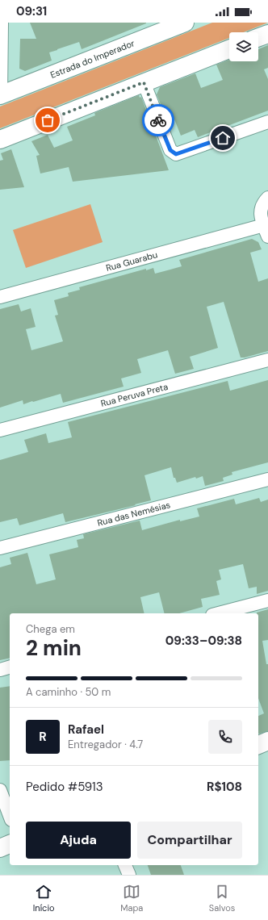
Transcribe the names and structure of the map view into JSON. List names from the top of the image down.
{
  "streets": {
    "main road": ["Estrada do Imperador"],
    "street": ["Rua Guarabu", "Rua Peruva Preta", "Rua das Nemésias"]
  },
  "page": {
    "status": "09:31",
    "heading": ["2 min", "Chega em", "09:33–09:38"],
    "panel": [
      "Rafael",
      "Entregador · 4.7",
      "Pedido #5913",
      "R$108"
    ],
    "bar": "A caminho · 50 m",
    "round": "R",
    "buttons": ["Ajuda", "Compartilhar"],
    "tabs": ["Início", "Mapa", "Salvos"]
  }
}
